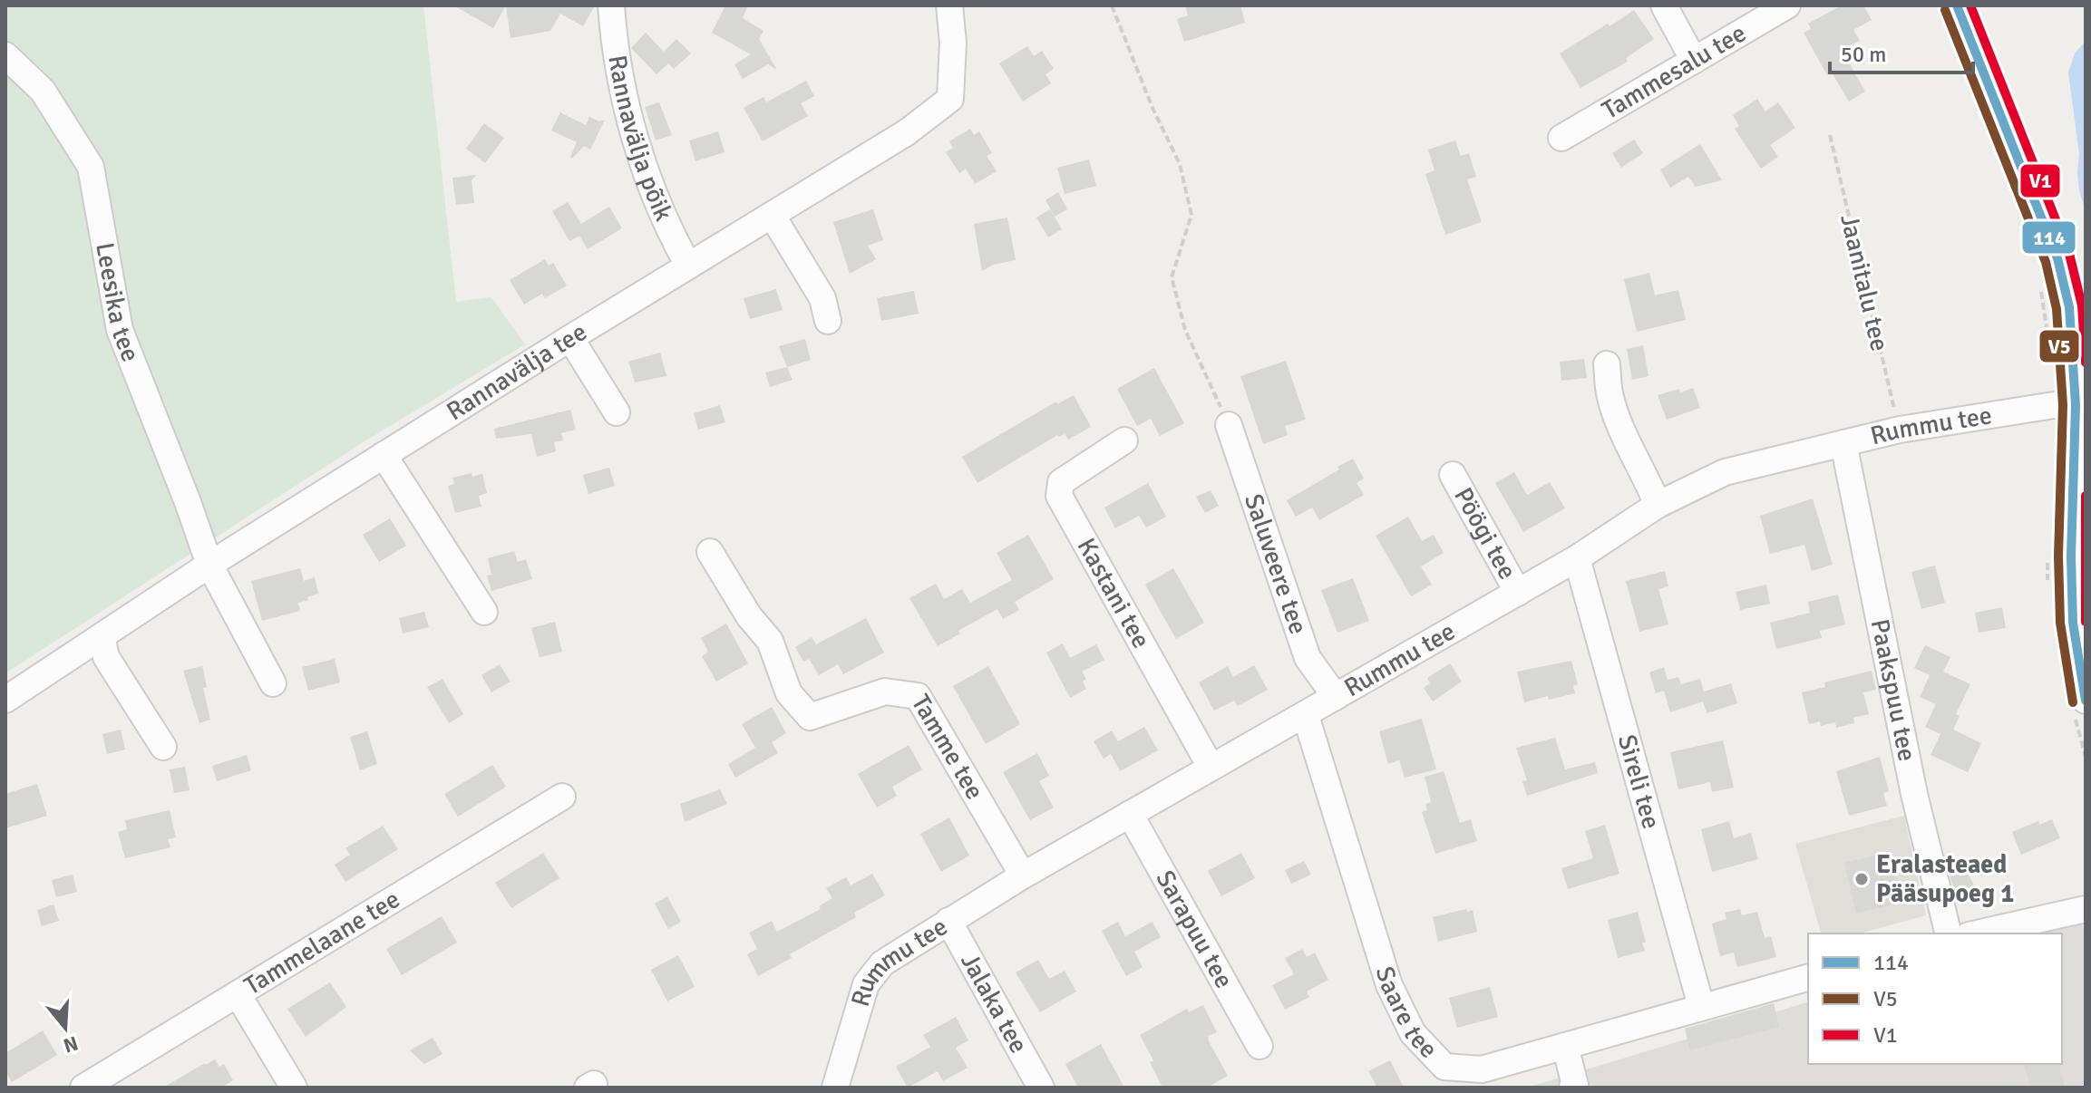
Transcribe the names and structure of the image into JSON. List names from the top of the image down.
{
  "streets": {
    "street": [
      "Tammesalu tee",
      "Rannavälja põik",
      "Leesika tee",
      "Rannavälja tee",
      "Rummu tee",
      "Pöögi tee",
      "Saluveere tee",
      "Kastani tee",
      "Paakspuu tee",
      "Tamme tee",
      "Sireli tee",
      "Sarapuu tee",
      "Tammelaane tee",
      "Jalaka tee",
      "Saare tee"
    ],
    "path": ["Jaanitalu tee"]
  },
  "crossings": [
    ["Rannavälja põik", "Rannavälja tee"],
    ["Jaanitalu tee", "Rummu tee"],
    ["Leesika tee", "Rannavälja tee"],
    ["Rummu tee", "Pöögi tee"],
    ["Rummu tee", "Saluveere tee"],
    ["Rummu tee", "Kastani tee"],
    ["Rummu tee", "Paakspuu tee"],
    ["Rummu tee", "Tamme tee"],
    ["Rummu tee", "Sireli tee"],
    ["Rummu tee", "Sarapuu tee"],
    ["Rummu tee", "Jalaka tee"],
    ["Rummu tee", "Saare tee"],
    ["Sireli tee", "Saare tee"]
  ],
  "places": ["Eralasteaed Pääsupoeg 1"],
  "lines": ["transit line 114", "transit line V1", "transit line V5"],
  "legend": ["114", "V5", "V1"],
  "scale_bar": "50 m",
  "north": "bottom"
}
